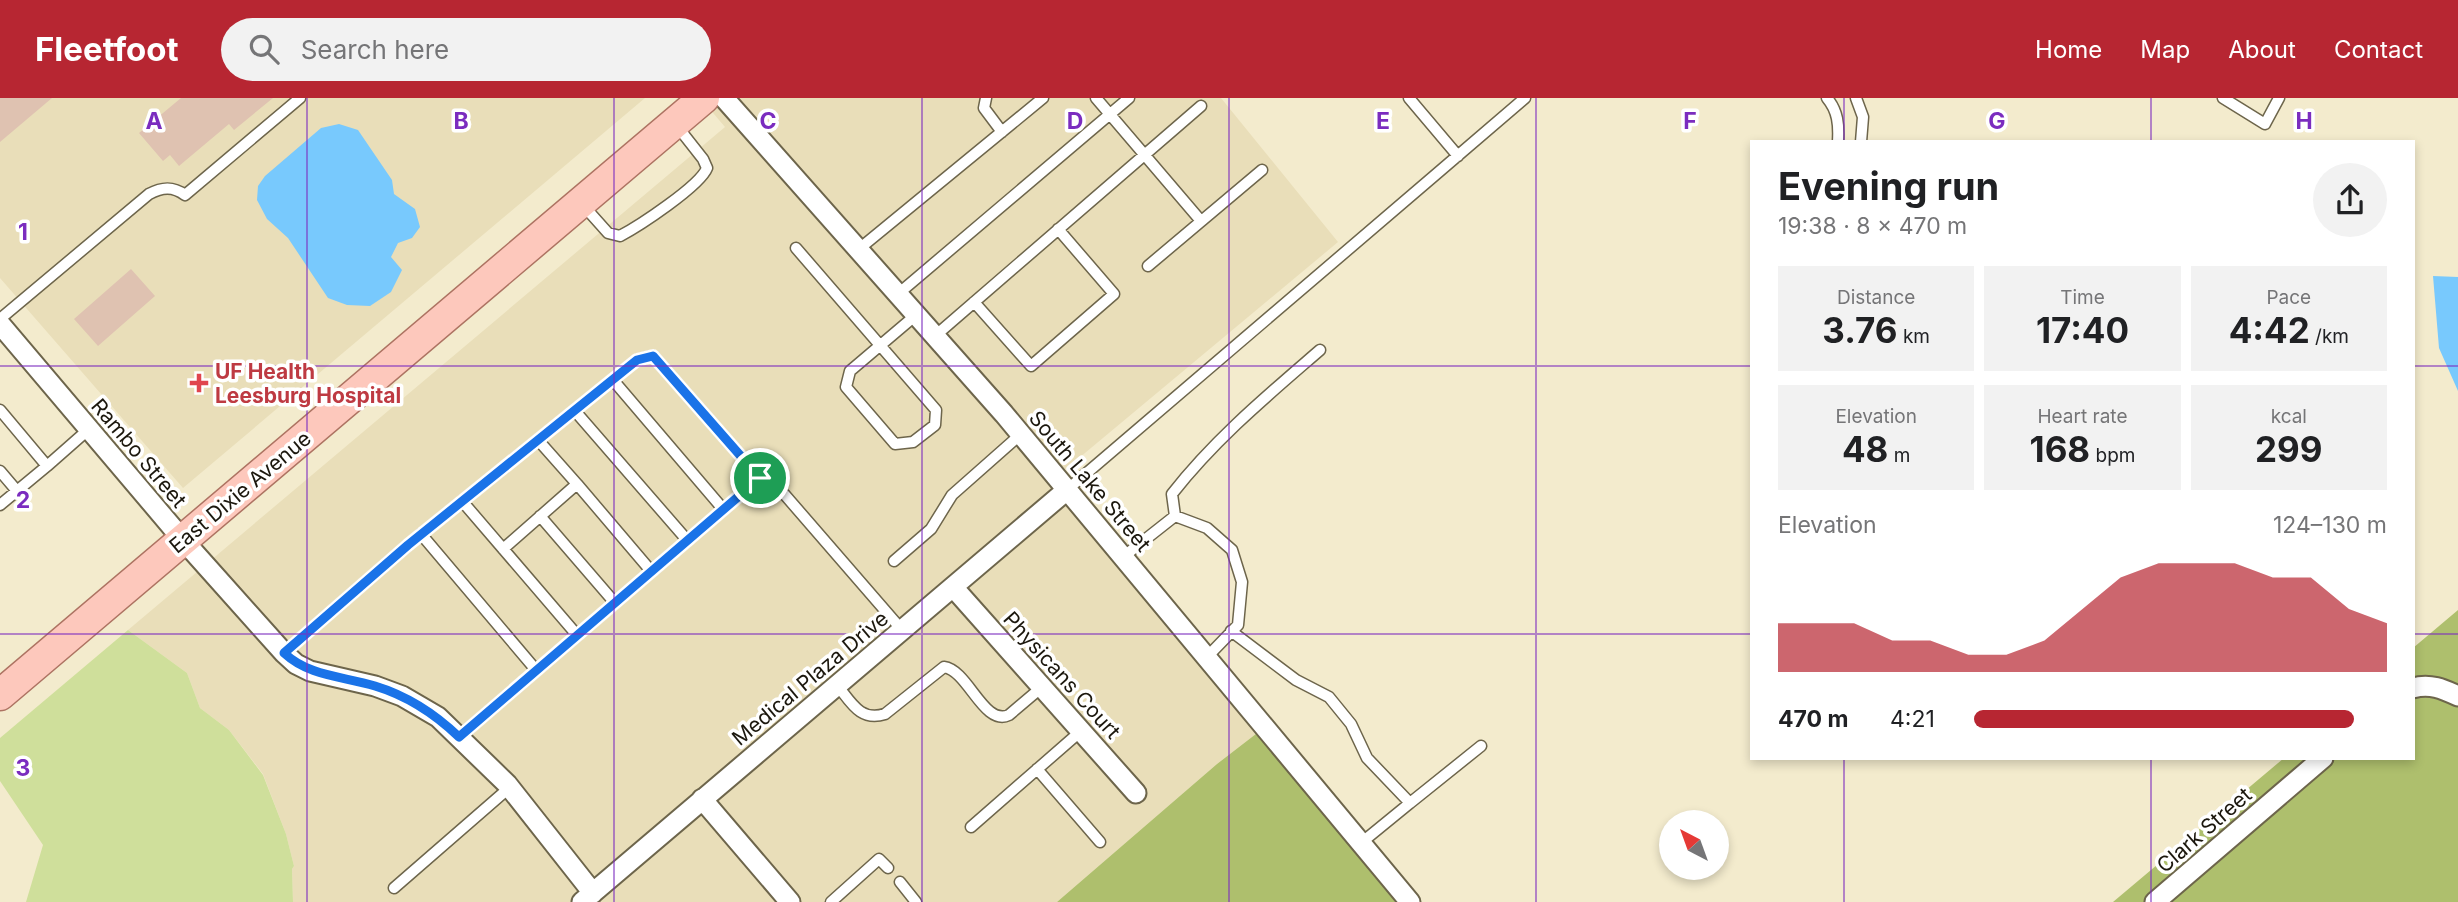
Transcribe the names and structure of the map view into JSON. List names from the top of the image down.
{
  "streets": {
    "main road": ["East Dixie Avenue"],
    "street": [
      "Rambo Street",
      "South Lake Street",
      "Physicans Court",
      "Medical Plaza Drive",
      "Clark Street"
    ]
  },
  "crossings": [
    ["Rambo Street", "East Dixie Avenue"],
    ["Rambo Street", "Medical Plaza Drive"],
    ["South Lake Street", "Medical Plaza Drive"],
    ["Physicans Court", "Medical Plaza Drive"]
  ],
  "places": {
    "health": ["UF Health Leesburg Hospital"]
  },
  "north": "top left",
  "page": {
    "header": "Fleetfoot",
    "search": "Search here",
    "nav": [
      "Home",
      "Map",
      "About",
      "Contact"
    ],
    "heading": ["Evening run", "19:38 · 8 × 470 m"],
    "stats": [
      ["Distance", "3.76 km"],
      ["Time", "17:40"],
      ["Pace", "4:42 /km"],
      ["Elevation", "48 m"],
      ["Heart rate", "168 bpm"],
      ["kcal", "299"]
    ],
    "chart": ["Elevation", "124–130 m"],
    "list": [
      {
        "name": "470 m",
        "note": "4:21"
      }
    ]
  },
  "grid": {
    "columns": [
      "A",
      "B",
      "C",
      "D",
      "E",
      "F",
      "G",
      "H"
    ],
    "rows": ["1", "2", "3"]
  }
}
